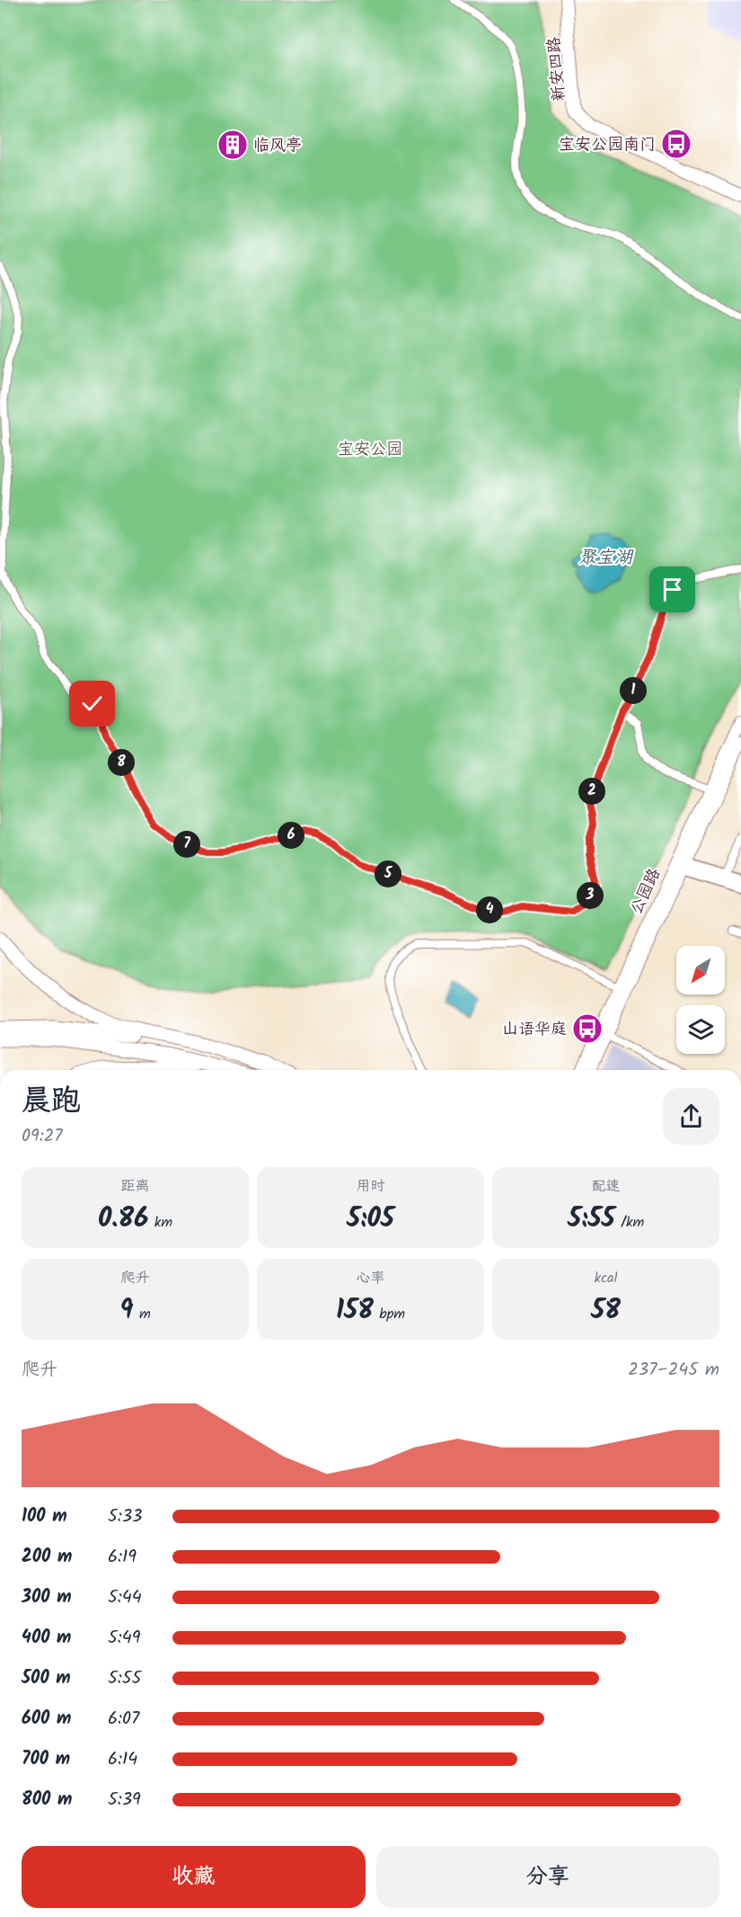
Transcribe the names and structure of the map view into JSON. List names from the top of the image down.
{
  "streets": {
    "main road": ["新安四路", "公园路"]
  },
  "water": ["聚宝湖"],
  "parks": ["宝安公园"],
  "places": {
    "bus stop": ["宝安公园南门", "山语华庭"],
    "building": ["临风亭"]
  },
  "north": "bottom left",
  "page": {
    "pins": [
      "1",
      "8",
      "2",
      "6",
      "7",
      "5",
      "3",
      "4"
    ],
    "heading": ["晨跑", "09:27"],
    "stats": [
      ["距离", "0.86 km"],
      ["用时", "5:05"],
      ["配速", "5:55 /km"],
      ["爬升", "9 m"],
      ["心率", "158 bpm"],
      ["kcal", "58"]
    ],
    "chart": ["爬升", "237–245 m"],
    "list": [
      {
        "name": "100 m",
        "note": "5:33"
      },
      {
        "name": "200 m",
        "note": "6:19"
      },
      {
        "name": "300 m",
        "note": "5:44"
      },
      {
        "name": "400 m",
        "note": "5:49"
      },
      {
        "name": "500 m",
        "note": "5:55"
      },
      {
        "name": "600 m",
        "note": "6:07"
      },
      {
        "name": "700 m",
        "note": "6:14"
      },
      {
        "name": "800 m",
        "note": "5:39"
      }
    ],
    "buttons": ["收藏", "分享"]
  }
}
